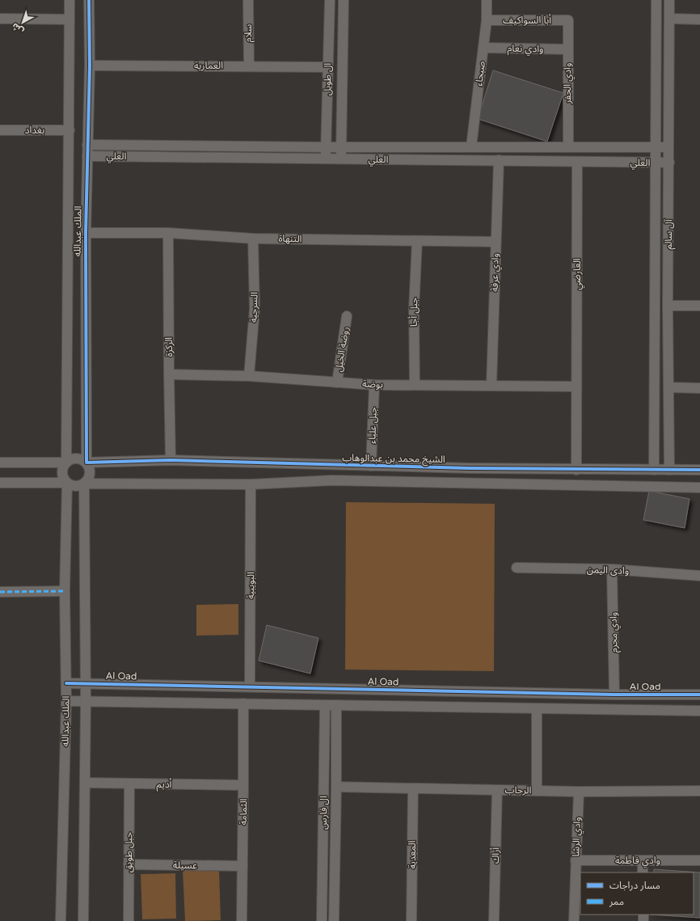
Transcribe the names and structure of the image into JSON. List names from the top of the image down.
{
  "streets": {
    "street": [
      "أبا السواكيف",
      "سلام",
      "وادي نعام",
      "العمارية",
      "صبحاء",
      "ال طويل",
      "وادي الحفر",
      "بغداد",
      "العلي",
      "الملك عبدالله",
      "آل سالم",
      "التنهاة",
      "وادي عرفة",
      "العارضي",
      "السرحية",
      "جبل أجا",
      "الركزة",
      "روضة الخيل",
      "بوضة",
      "جبل علياء",
      "الشيخ محمد بن عبدالوهاب",
      "وادى اليمن",
      "البويبية",
      "وادي محرم",
      "Al Oad",
      "أديم",
      "الرحاب",
      "الثمامة",
      "ال فارس",
      "وادي الرشا",
      "جبل طويق",
      "المعدية",
      "أراك",
      "وادي فاطمة",
      "عسيلة"
    ]
  },
  "crossings": [
    ["أبا السواكيف", "صبحاء"],
    ["أبا السواكيف", "وادي الحفر"],
    ["سلام", "العمارية"],
    ["وادي نعام", "صبحاء"],
    ["وادي نعام", "وادي الحفر"],
    ["العمارية", "ال طويل"],
    ["العمارية", "الملك عبدالله"],
    ["صبحاء", "العلي"],
    ["ال طويل", "العلي"],
    ["وادي الحفر", "العلي"],
    ["بغداد", "الملك عبدالله"],
    ["العلي", "الملك عبدالله"],
    ["العلي", "آل سالم"],
    ["العلي", "وادي عرفة"],
    ["العلي", "العارضي"],
    ["الملك عبدالله", "التنهاة"],
    ["الملك عبدالله", "الشيخ محمد بن عبدالوهاب"],
    ["الملك عبدالله", "Al Oad"],
    ["الملك عبدالله", "أديم"],
    ["آل سالم", "الشيخ محمد بن عبدالوهاب"],
    ["التنهاة", "وادي عرفة"],
    ["التنهاة", "السرحية"],
    ["التنهاة", "جبل أجا"],
    ["التنهاة", "الركزة"],
    ["وادي عرفة", "بوضة"],
    ["العارضي", "بوضة"],
    ["العارضي", "الشيخ محمد بن عبدالوهاب"],
    ["السرحية", "بوضة"],
    ["جبل أجا", "بوضة"],
    ["الركزة", "بوضة"],
    ["الركزة", "الشيخ محمد بن عبدالوهاب"],
    ["روضة الخيل", "بوضة"],
    ["بوضة", "جبل علياء"],
    ["جبل علياء", "الشيخ محمد بن عبدالوهاب"],
    ["وادى اليمن", "وادي محرم"],
    ["البويبية", "Al Oad"],
    ["وادي محرم", "Al Oad"],
    ["أديم", "الثمامة"],
    ["أديم", "جبل طويق"],
    ["الرحاب", "ال فارس"],
    ["الرحاب", "وادي الرشا"],
    ["الرحاب", "المعدية"],
    ["الرحاب", "أراك"],
    ["الثمامة", "عسيلة"],
    ["وادي الرشا", "وادي فاطمة"],
    ["جبل طويق", "عسيلة"]
  ],
  "legend": ["مسار دراجات", "ممر"],
  "north": "bottom left"
}
